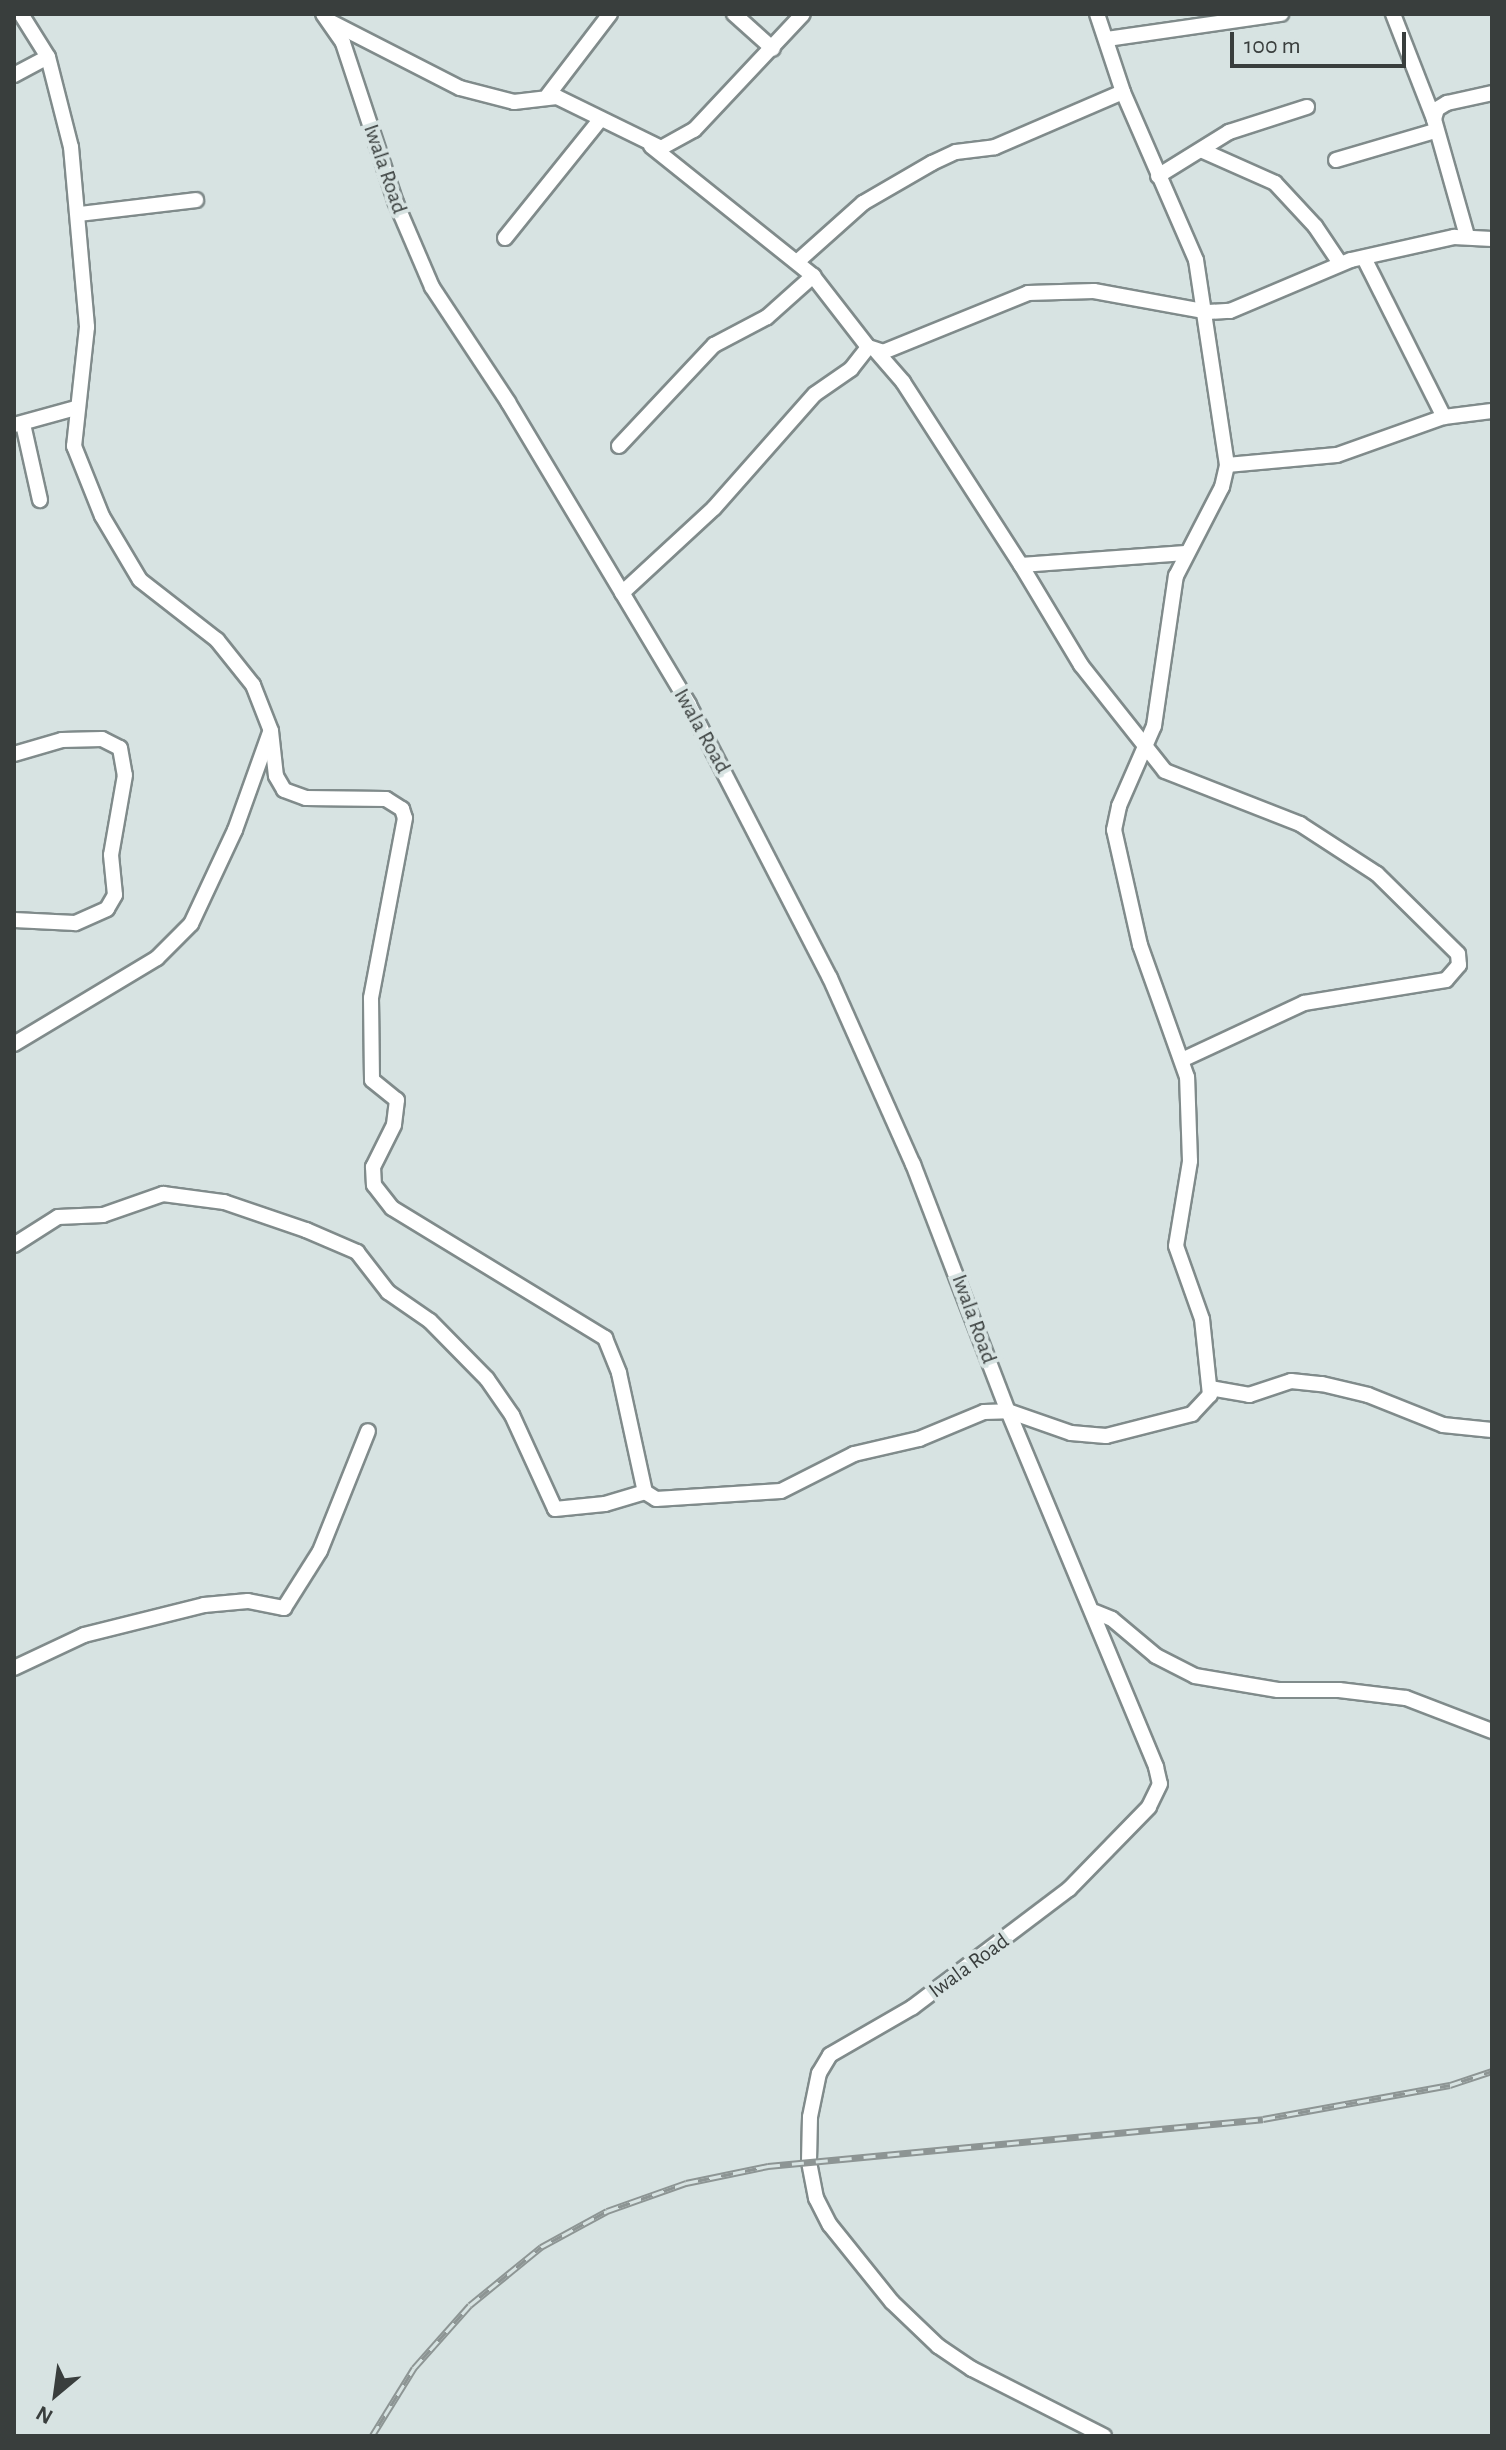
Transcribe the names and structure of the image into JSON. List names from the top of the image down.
{
  "streets": {
    "street": ["Iwala Road"]
  },
  "scale_bar": "100 m",
  "north": "bottom left"
}
